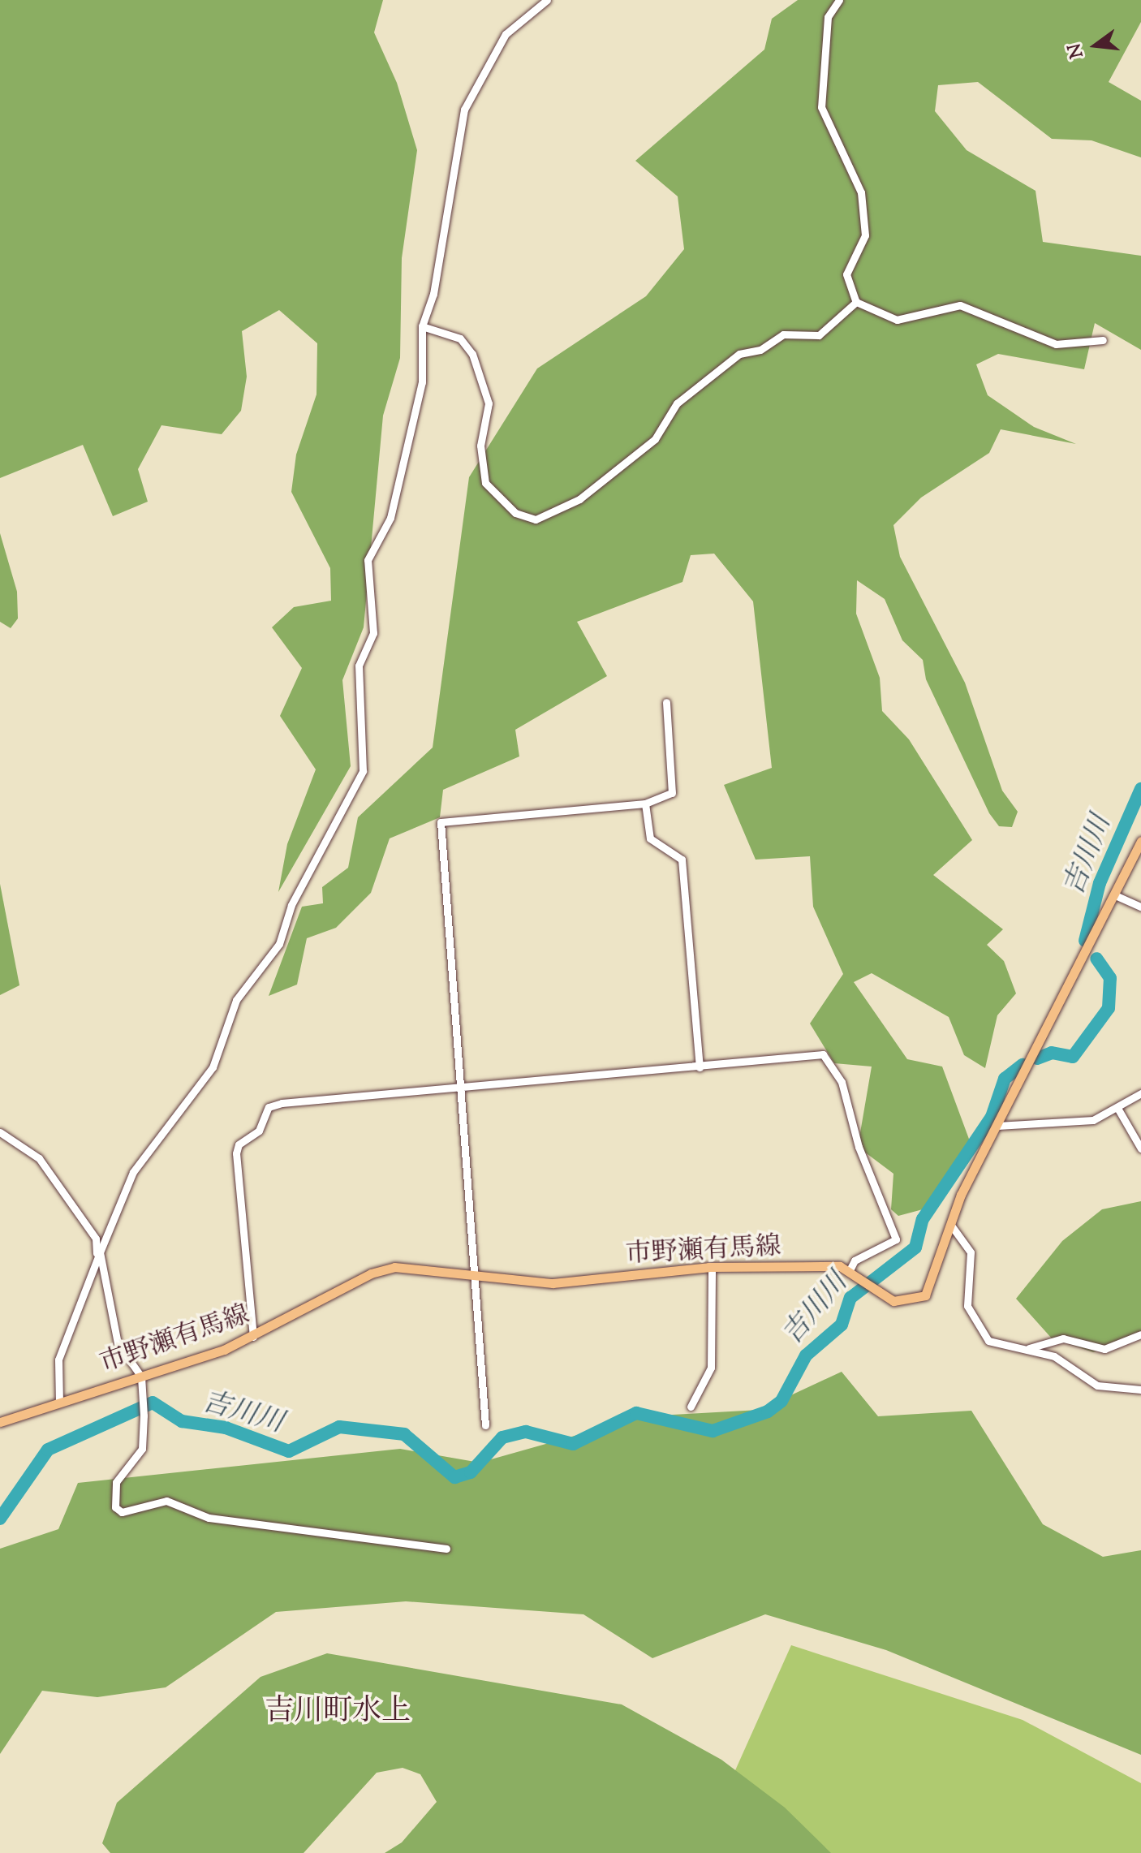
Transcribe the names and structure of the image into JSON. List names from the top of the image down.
{
  "streets": {
    "main road": ["市野瀬有馬線"]
  },
  "districts": ["吉川町水上"],
  "water": ["吉川川"],
  "north": "left"
}
